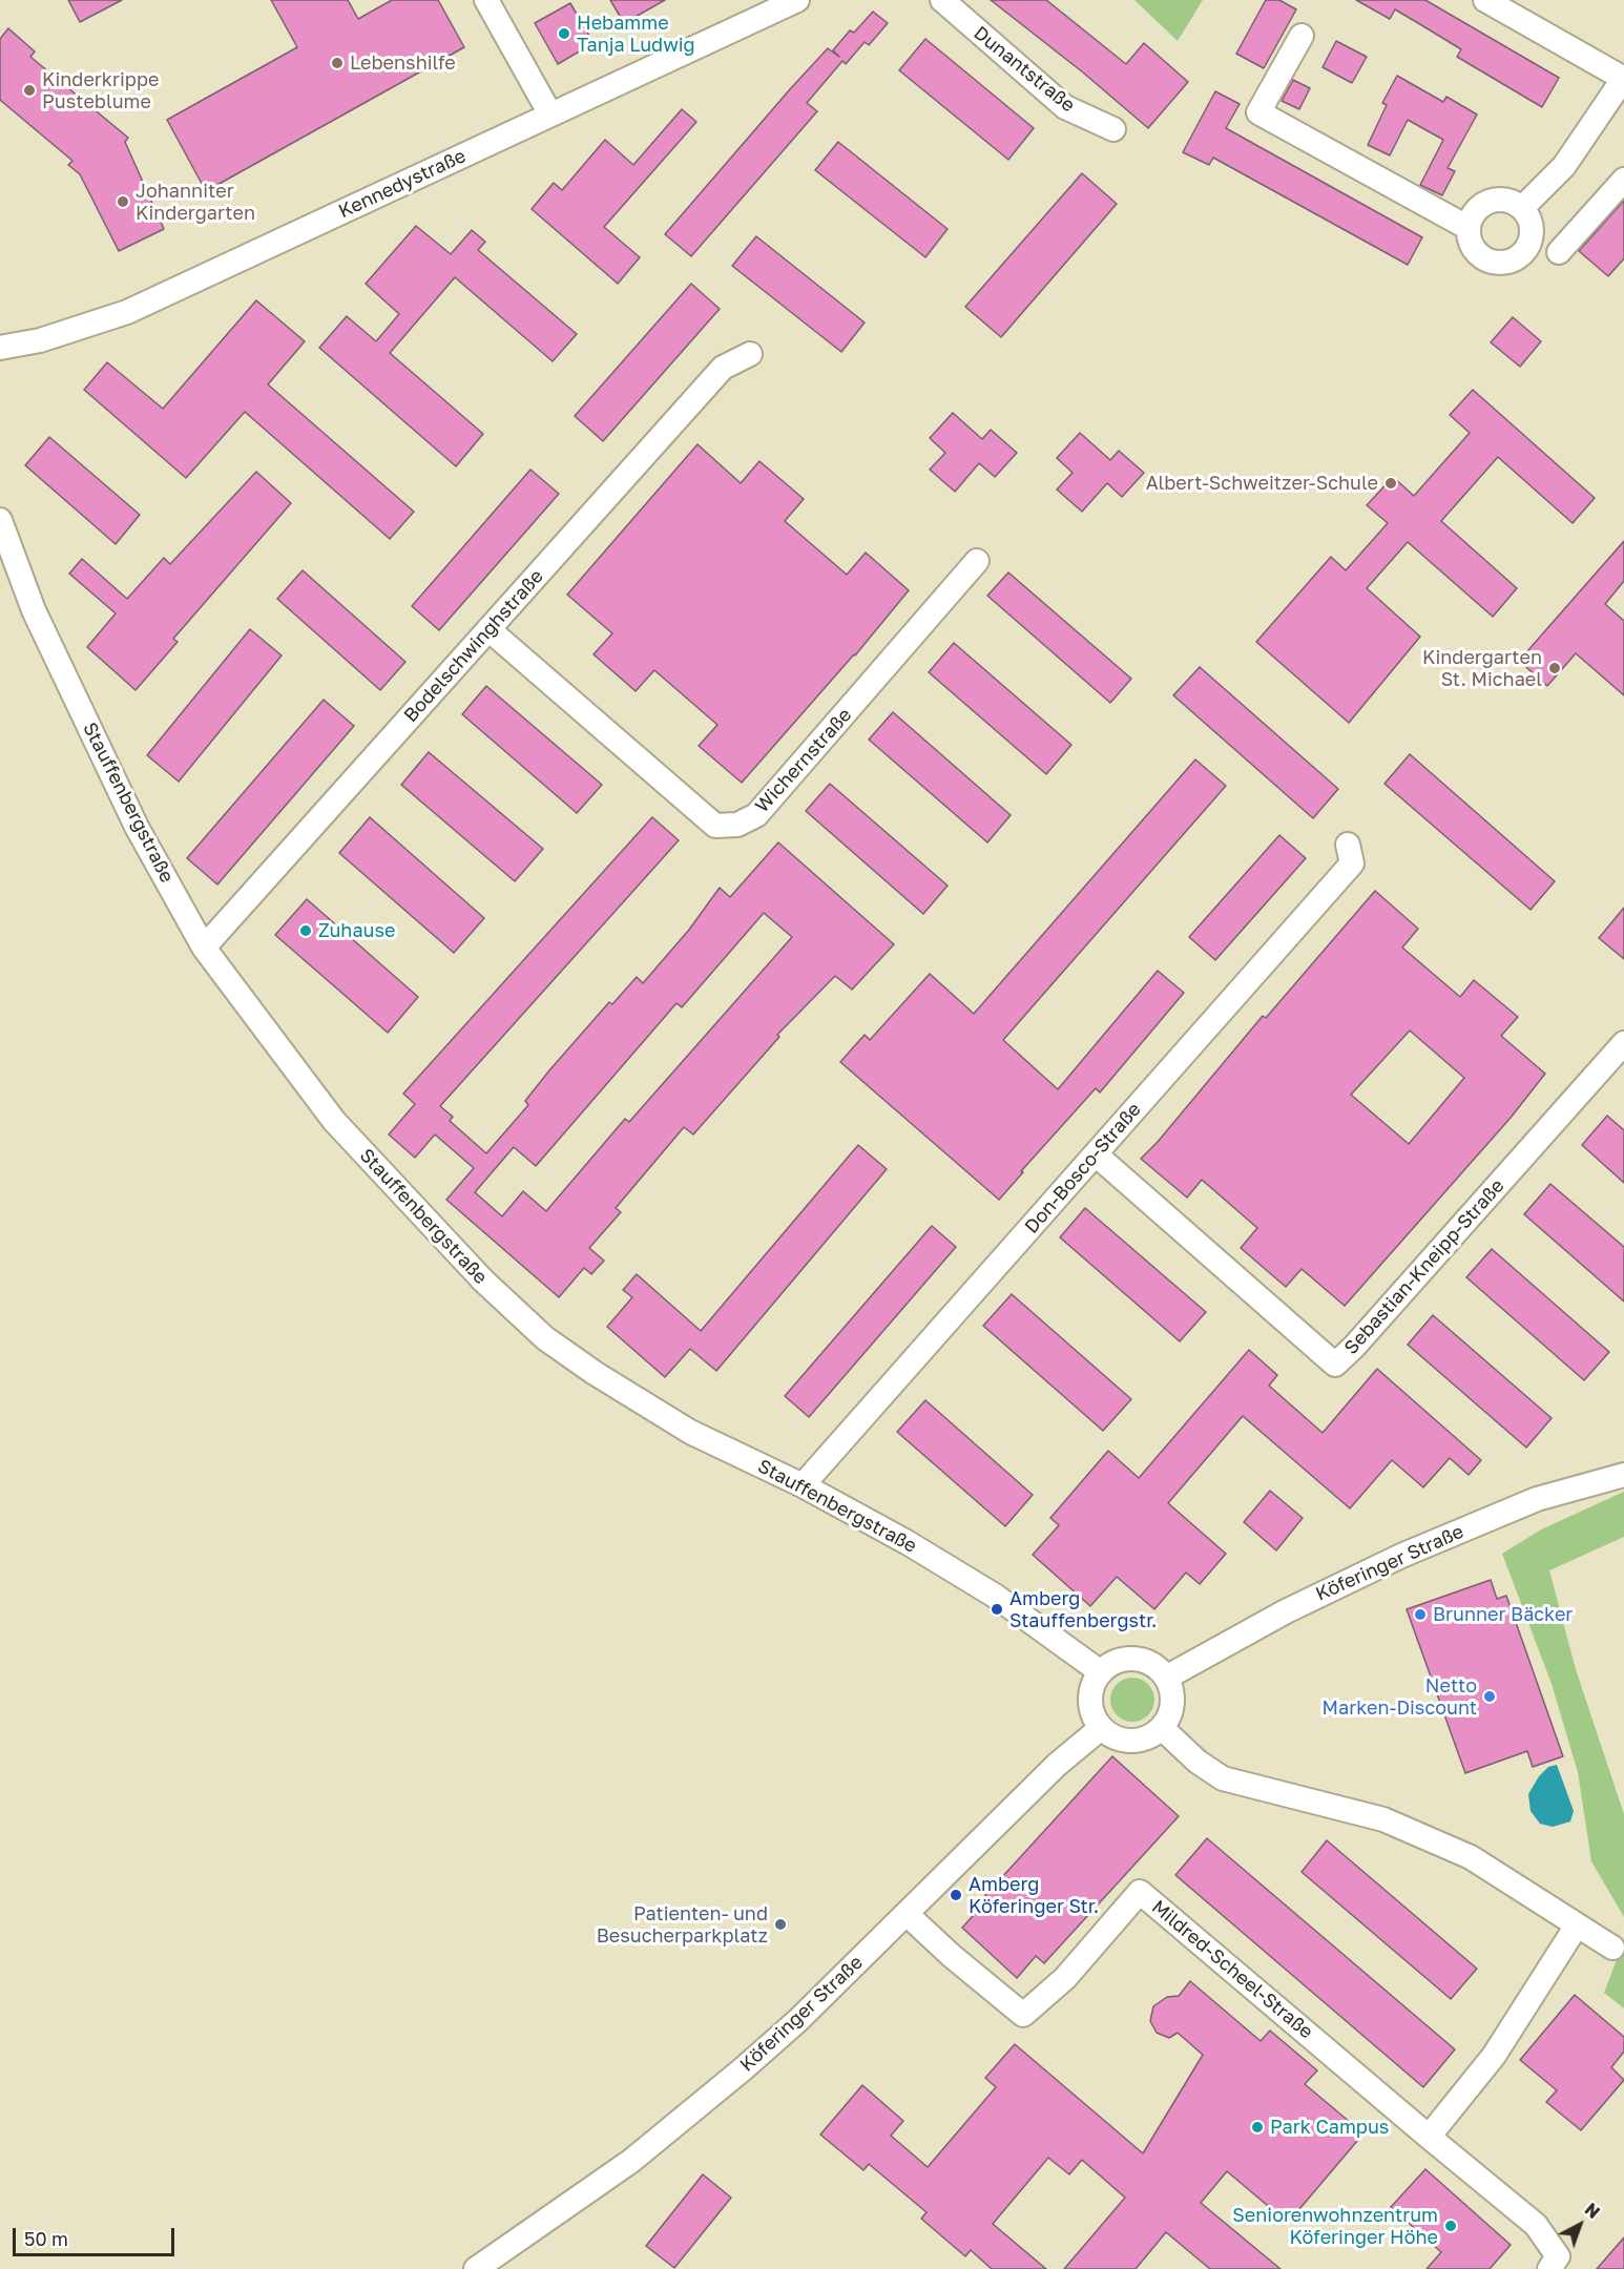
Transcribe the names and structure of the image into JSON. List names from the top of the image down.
{
  "streets": {
    "street": [
      "Dunantstraße",
      "Kennedystraße",
      "Bodelschwinghstraße",
      "Wichernstraße",
      "Stauffenbergstraße",
      "Don-Bosco-Straße",
      "Sebastian-Kneipp-Straße",
      "Köferinger Straße",
      "Mildred-Scheel-Straße"
    ]
  },
  "crossings": [
    ["Bodelschwinghstraße", "Wichernstraße"],
    ["Bodelschwinghstraße", "Stauffenbergstraße"],
    ["Stauffenbergstraße", "Don-Bosco-Straße"],
    ["Stauffenbergstraße", "Köferinger Straße"],
    ["Don-Bosco-Straße", "Sebastian-Kneipp-Straße"],
    ["Köferinger Straße", "Mildred-Scheel-Straße"]
  ],
  "places": [
    "Hebamme Tanja Ludwig",
    "Lebenshilfe",
    "Kinderkrippe Pusteblume",
    "Johanniter Kindergarten",
    "Albert-Schweitzer-Schule",
    "Kindergarten St. Michael",
    "Zuhause",
    "Amberg Stauffenbergstr.",
    "Brunner Bäcker",
    "Netto Marken-Discount",
    "Amberg Köferinger Str.",
    "Patienten- und Besucherparkplatz",
    "Park Campus",
    "Seniorenwohnzentrum Köferinger Höhe"
  ],
  "scale_bar": "50 m",
  "north": "top right"
}
